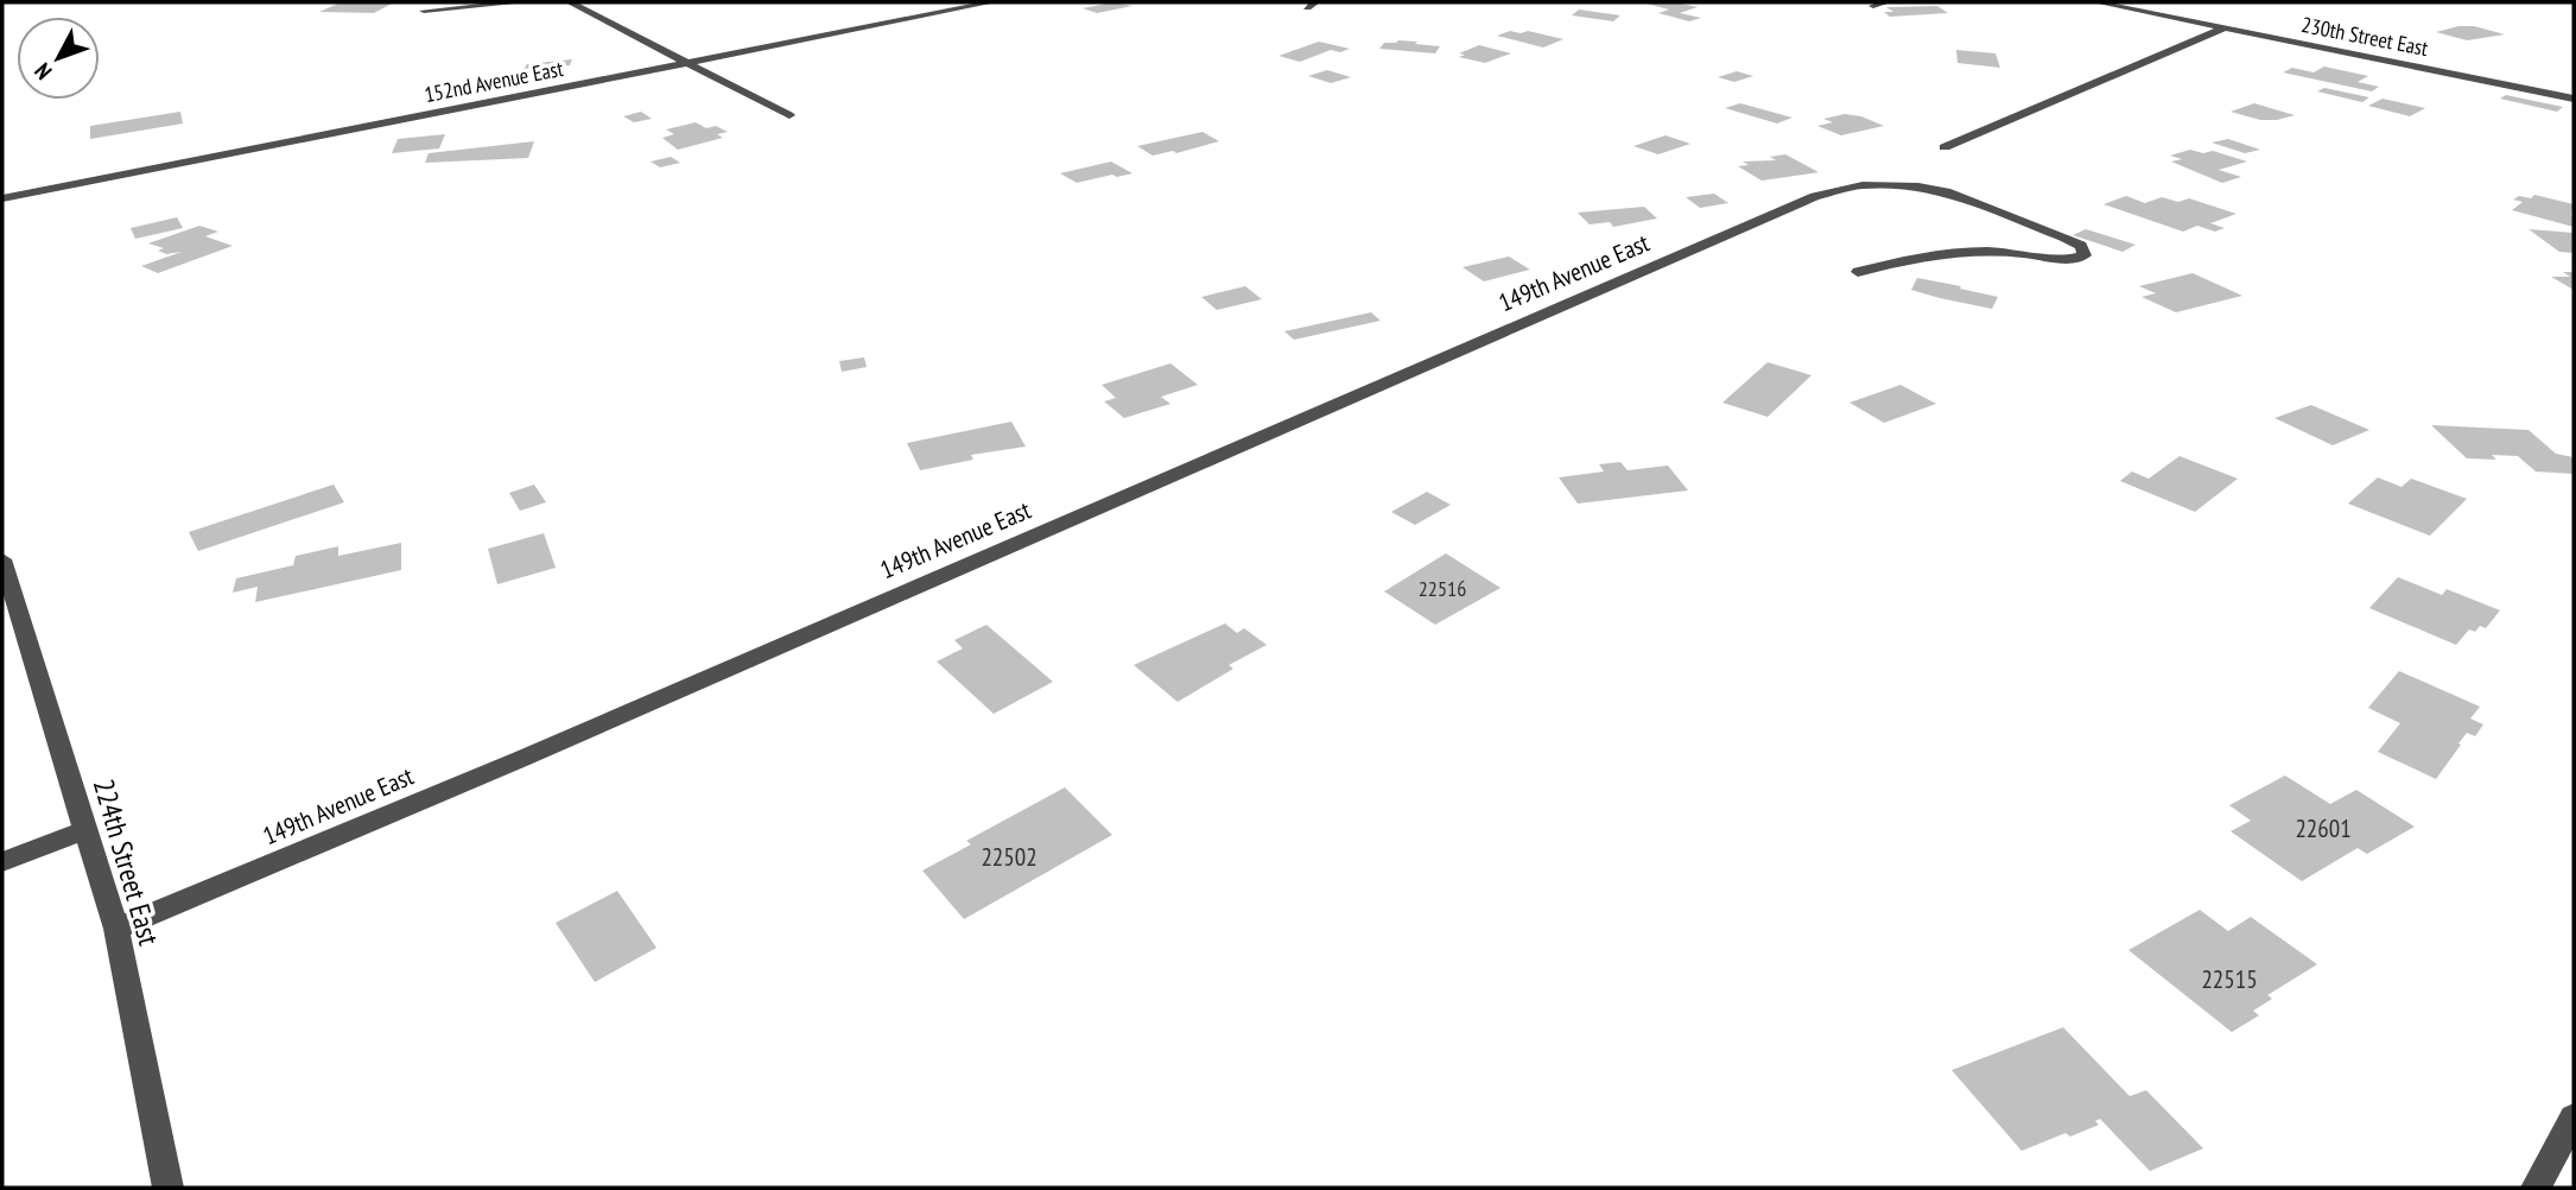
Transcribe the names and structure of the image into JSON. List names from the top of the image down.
{
  "streets": {
    "street": [
      "230th Street East",
      "152nd Avenue East",
      "149th Avenue East",
      "224th Street East"
    ]
  },
  "crossings": [
    ["149th Avenue East", "224th Street East"]
  ],
  "house_numbers": [
    "22516",
    "22601",
    "22502",
    "22515"
  ],
  "north": "bottom left"
}
